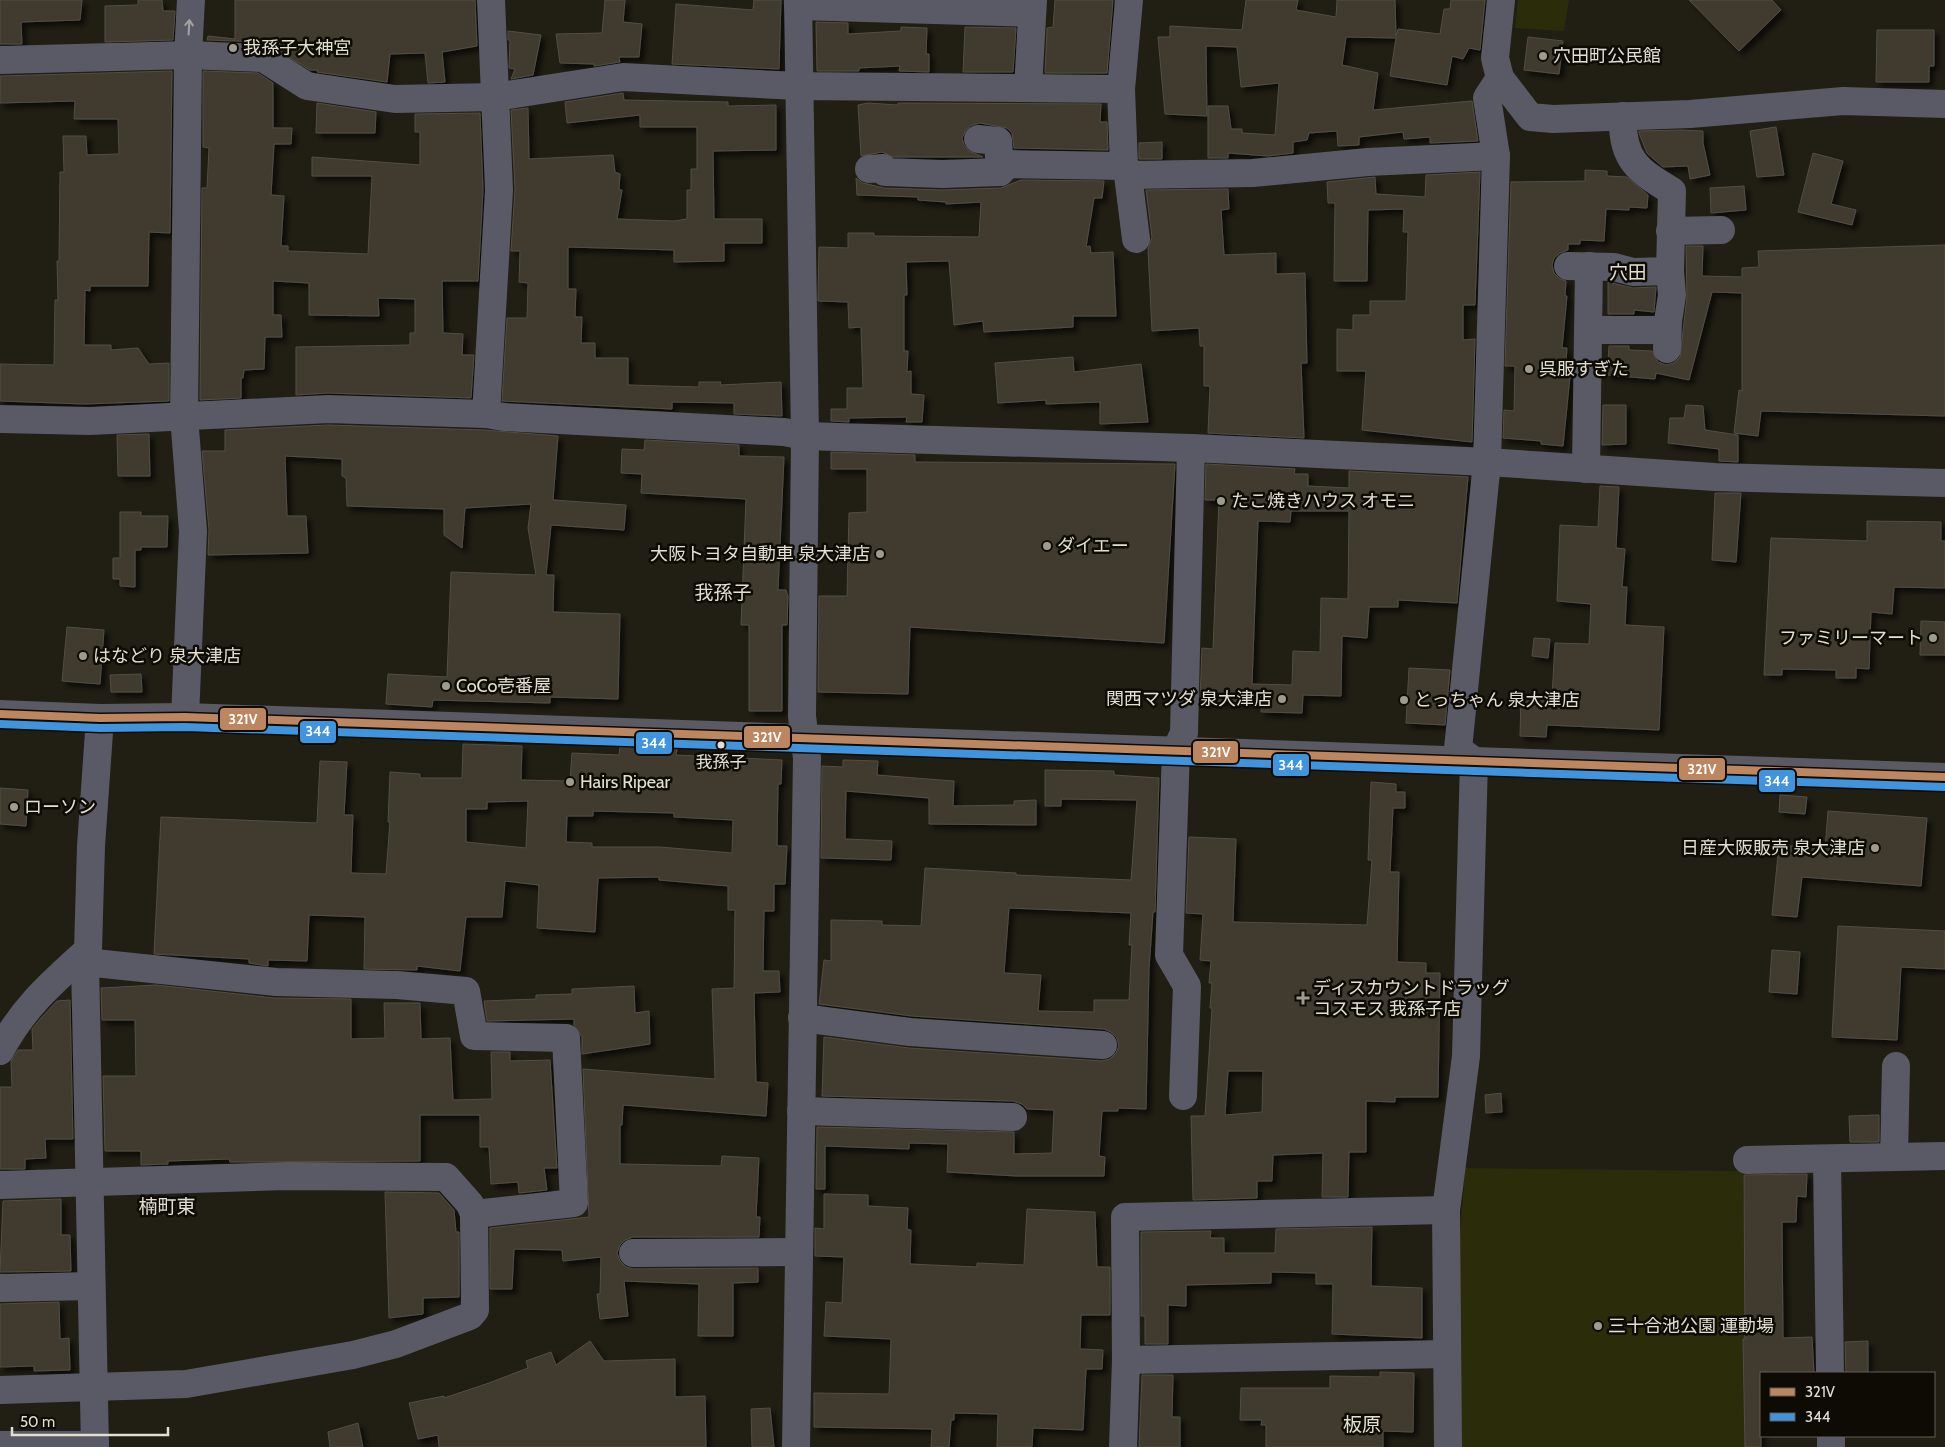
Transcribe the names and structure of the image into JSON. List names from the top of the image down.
{
  "districts": [
    "穴田",
    "我孫子",
    "楠町東",
    "板原"
  ],
  "places": {
    "other": [
      "我孫子大神宮",
      "穴田町公民館",
      "呉服すぎた",
      "たこ焼きハウス オモニ",
      "ダイエー",
      "大阪トヨタ自動車 泉大津店",
      "ファミリーマート",
      "はなどり 泉大津店",
      "CoCo壱番屋",
      "関西マツダ 泉大津店",
      "とっちゃん 泉大津店",
      "我孫子",
      "Hairs Ripear",
      "ローソン",
      "日産大阪販売 泉大津店",
      "三十合池公園 運動場"
    ],
    "health": ["ディスカウントドラッグ コスモス 我孫子店"]
  },
  "lines": ["transit line 321V", "transit line 344"],
  "legend": ["321V", "344"],
  "scale_bar": "50 m"
}
